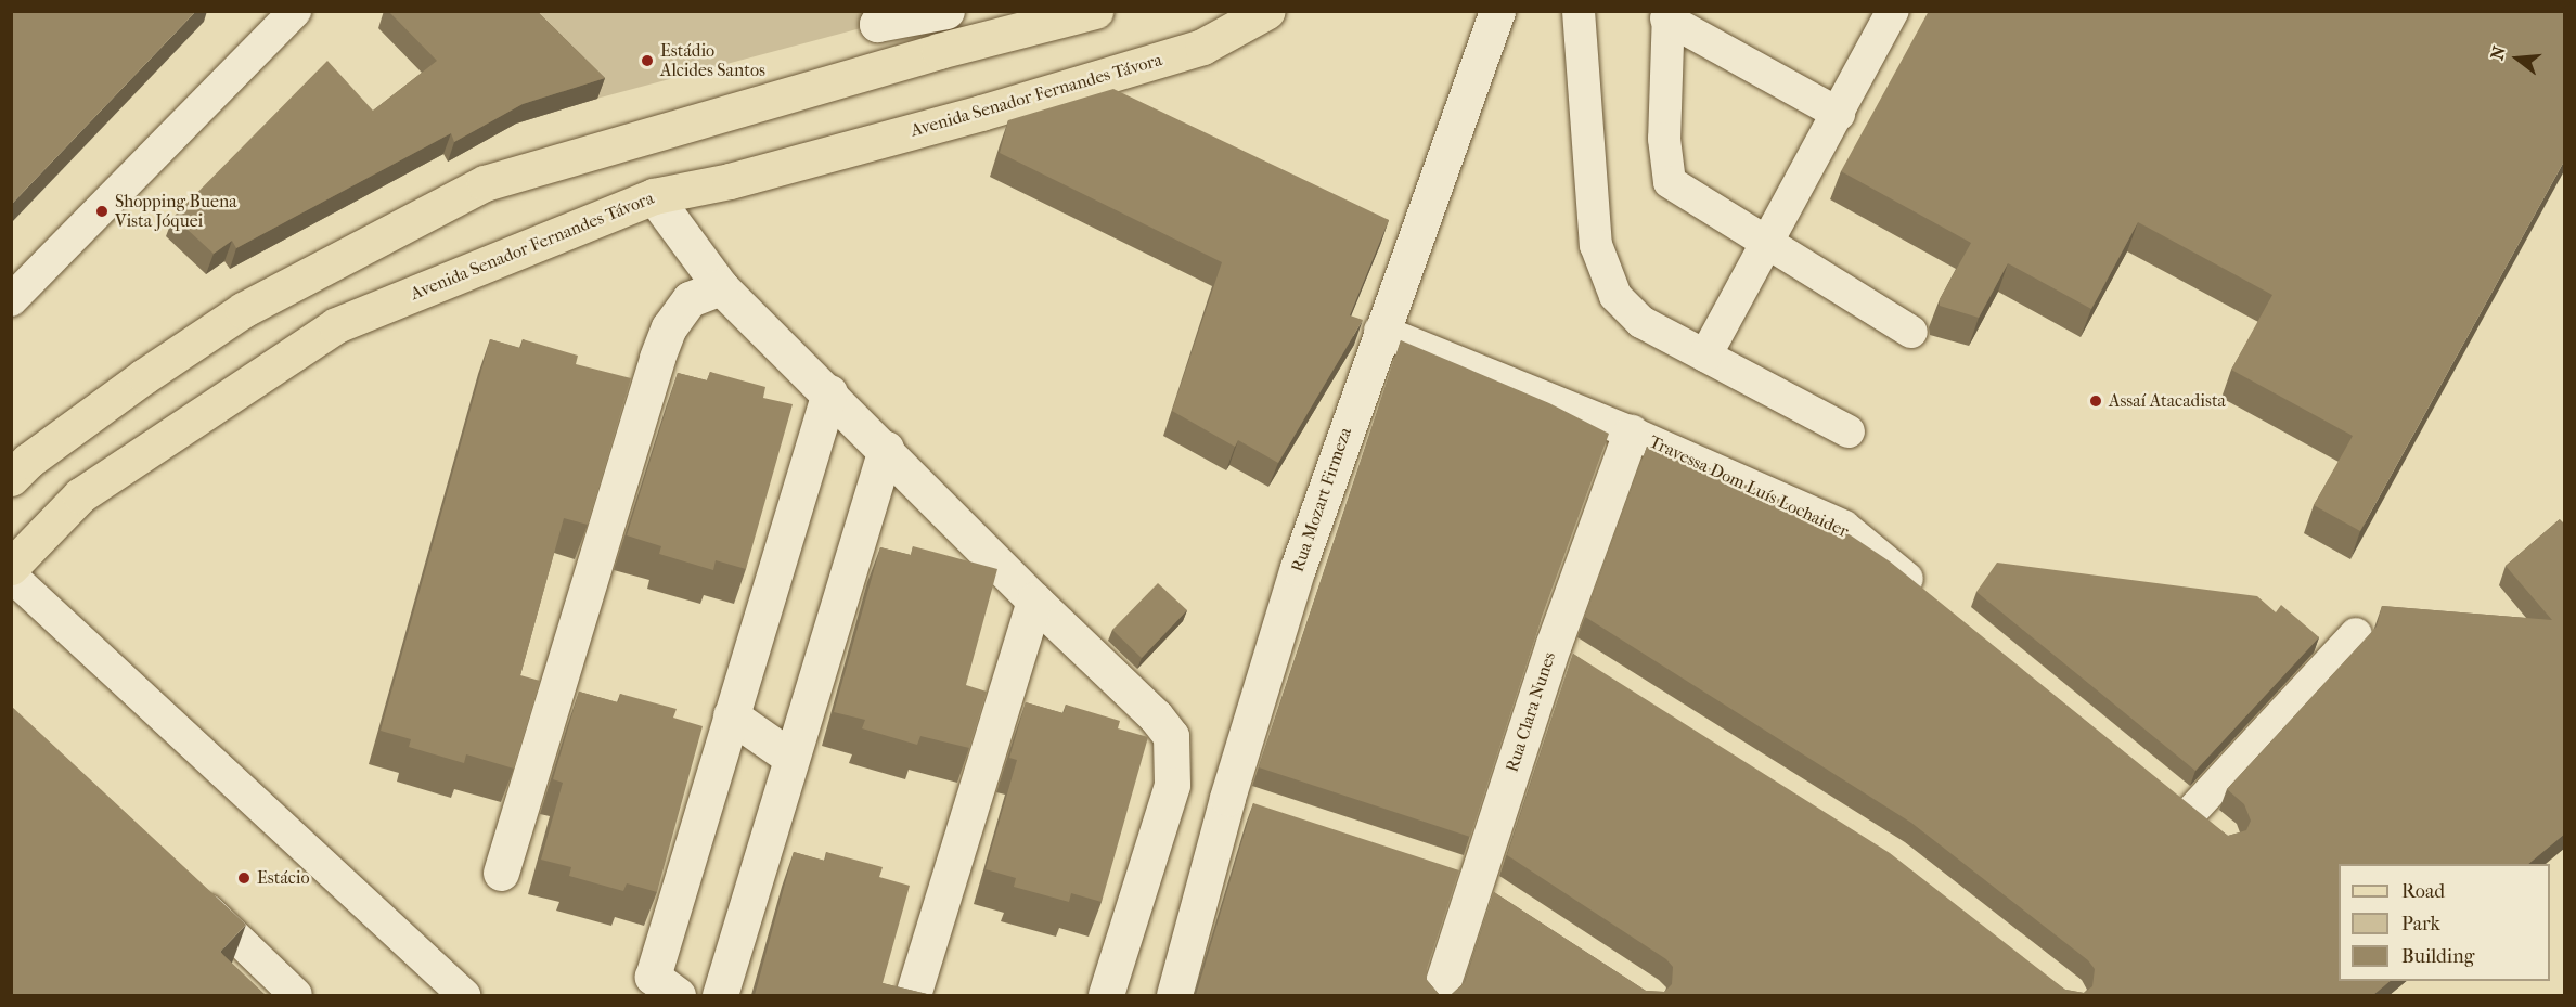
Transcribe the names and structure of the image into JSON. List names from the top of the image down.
{
  "streets": {
    "main road": ["Avenida Senador Fernandes Távora"],
    "street": ["Rua Mozart Firmeza", "Rua Clara Nunes"],
    "lane": ["Travessa Dom Luís Lochaider"]
  },
  "crossings": [
    ["Travessa Dom Luís Lochaider", "Rua Mozart Firmeza"],
    ["Travessa Dom Luís Lochaider", "Rua Clara Nunes"]
  ],
  "places": [
    "Estádio Alcides Santos",
    "Shopping Buena Vista Jóquei",
    "Assaí Atacadista",
    "Estácio"
  ],
  "legend": ["Road", "Park", "Building"],
  "north": "left"
}
